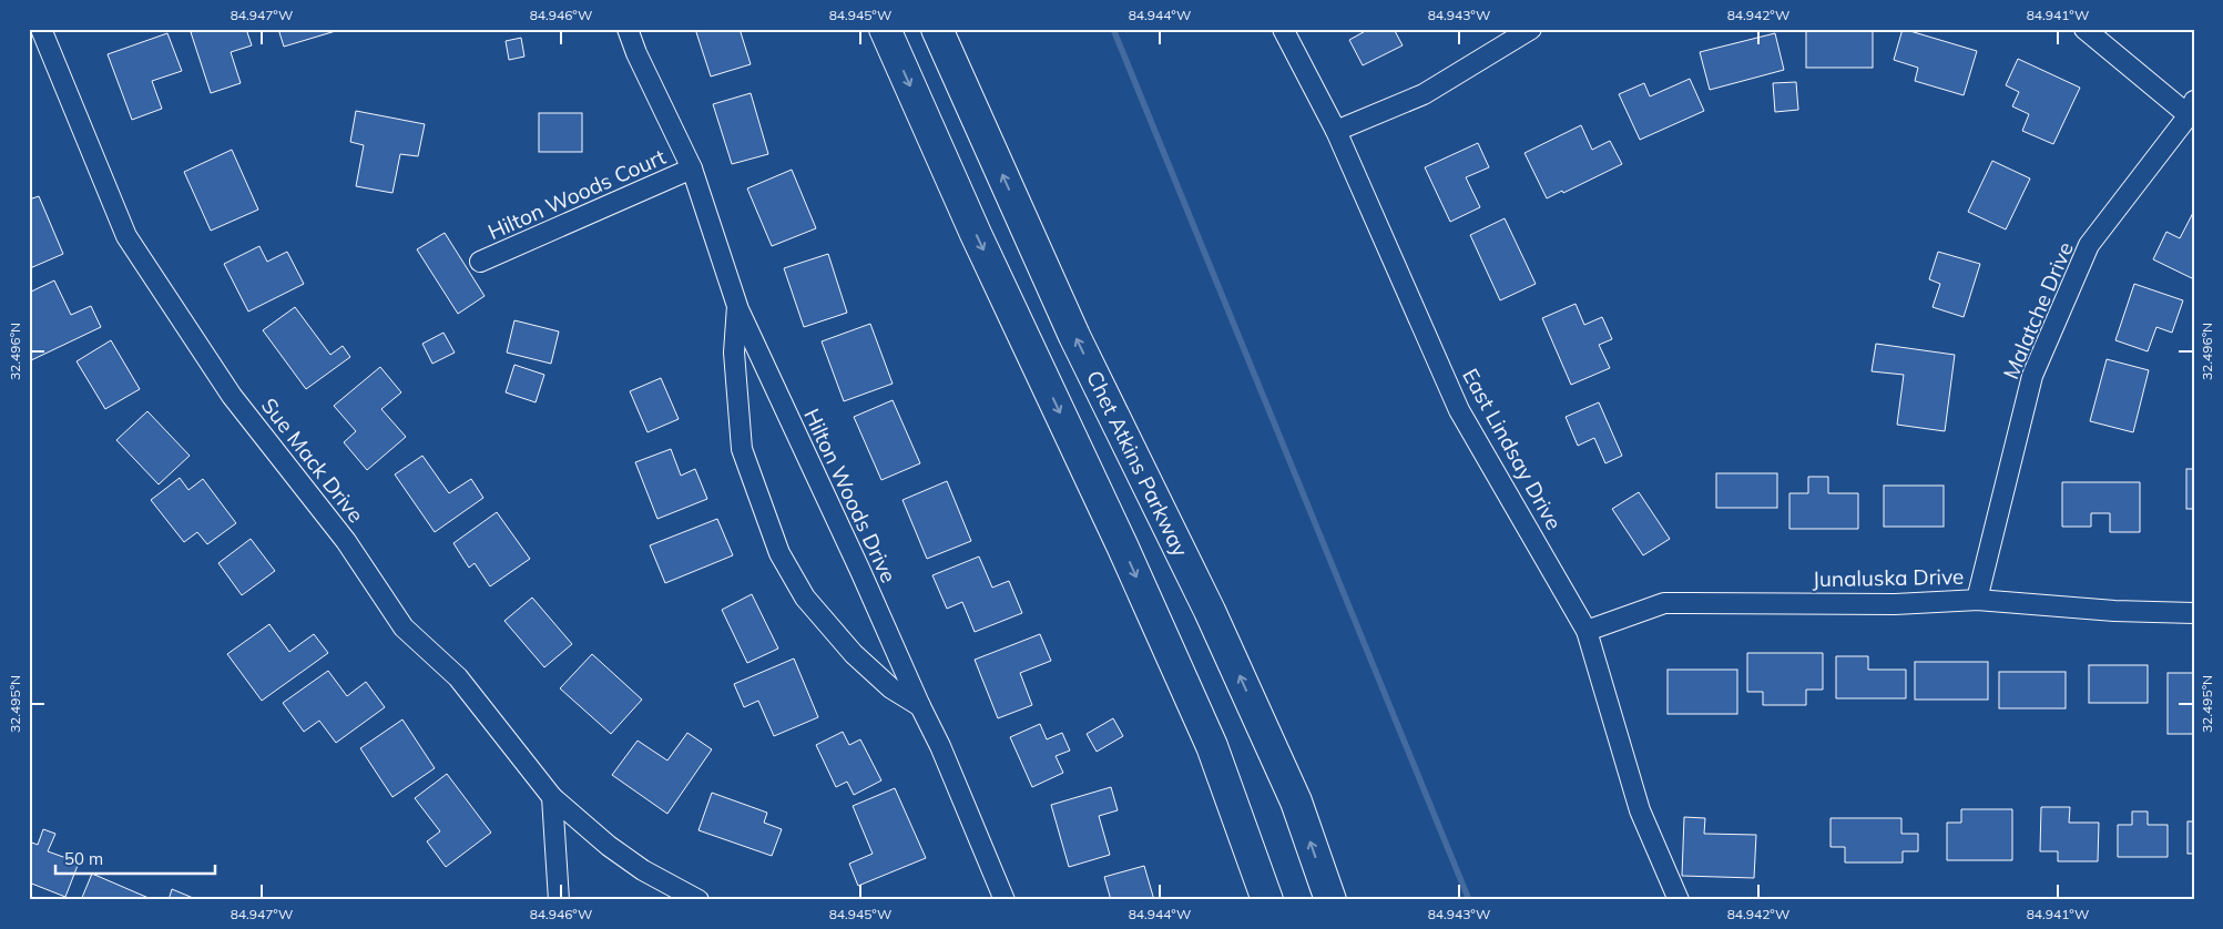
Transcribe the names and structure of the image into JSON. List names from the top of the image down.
{
  "streets": {
    "highway": ["Chet Atkins Parkway"],
    "street": [
      "Hilton Woods Court",
      "Malatche Drive",
      "East Lindsay Drive",
      "Sue Mack Drive",
      "Hilton Woods Drive",
      "Junaluska Drive"
    ]
  },
  "crossings": [
    ["Hilton Woods Court", "Hilton Woods Drive"],
    ["Malatche Drive", "Junaluska Drive"],
    ["East Lindsay Drive", "Junaluska Drive"]
  ],
  "scale_bar": "50 m",
  "coordinates": [
    "84.947°W",
    "84.946°W",
    "84.945°W",
    "84.944°W",
    "84.943°W",
    "84.942°W",
    "84.941°W",
    "32.496°N",
    "32.495°N"
  ]
}
